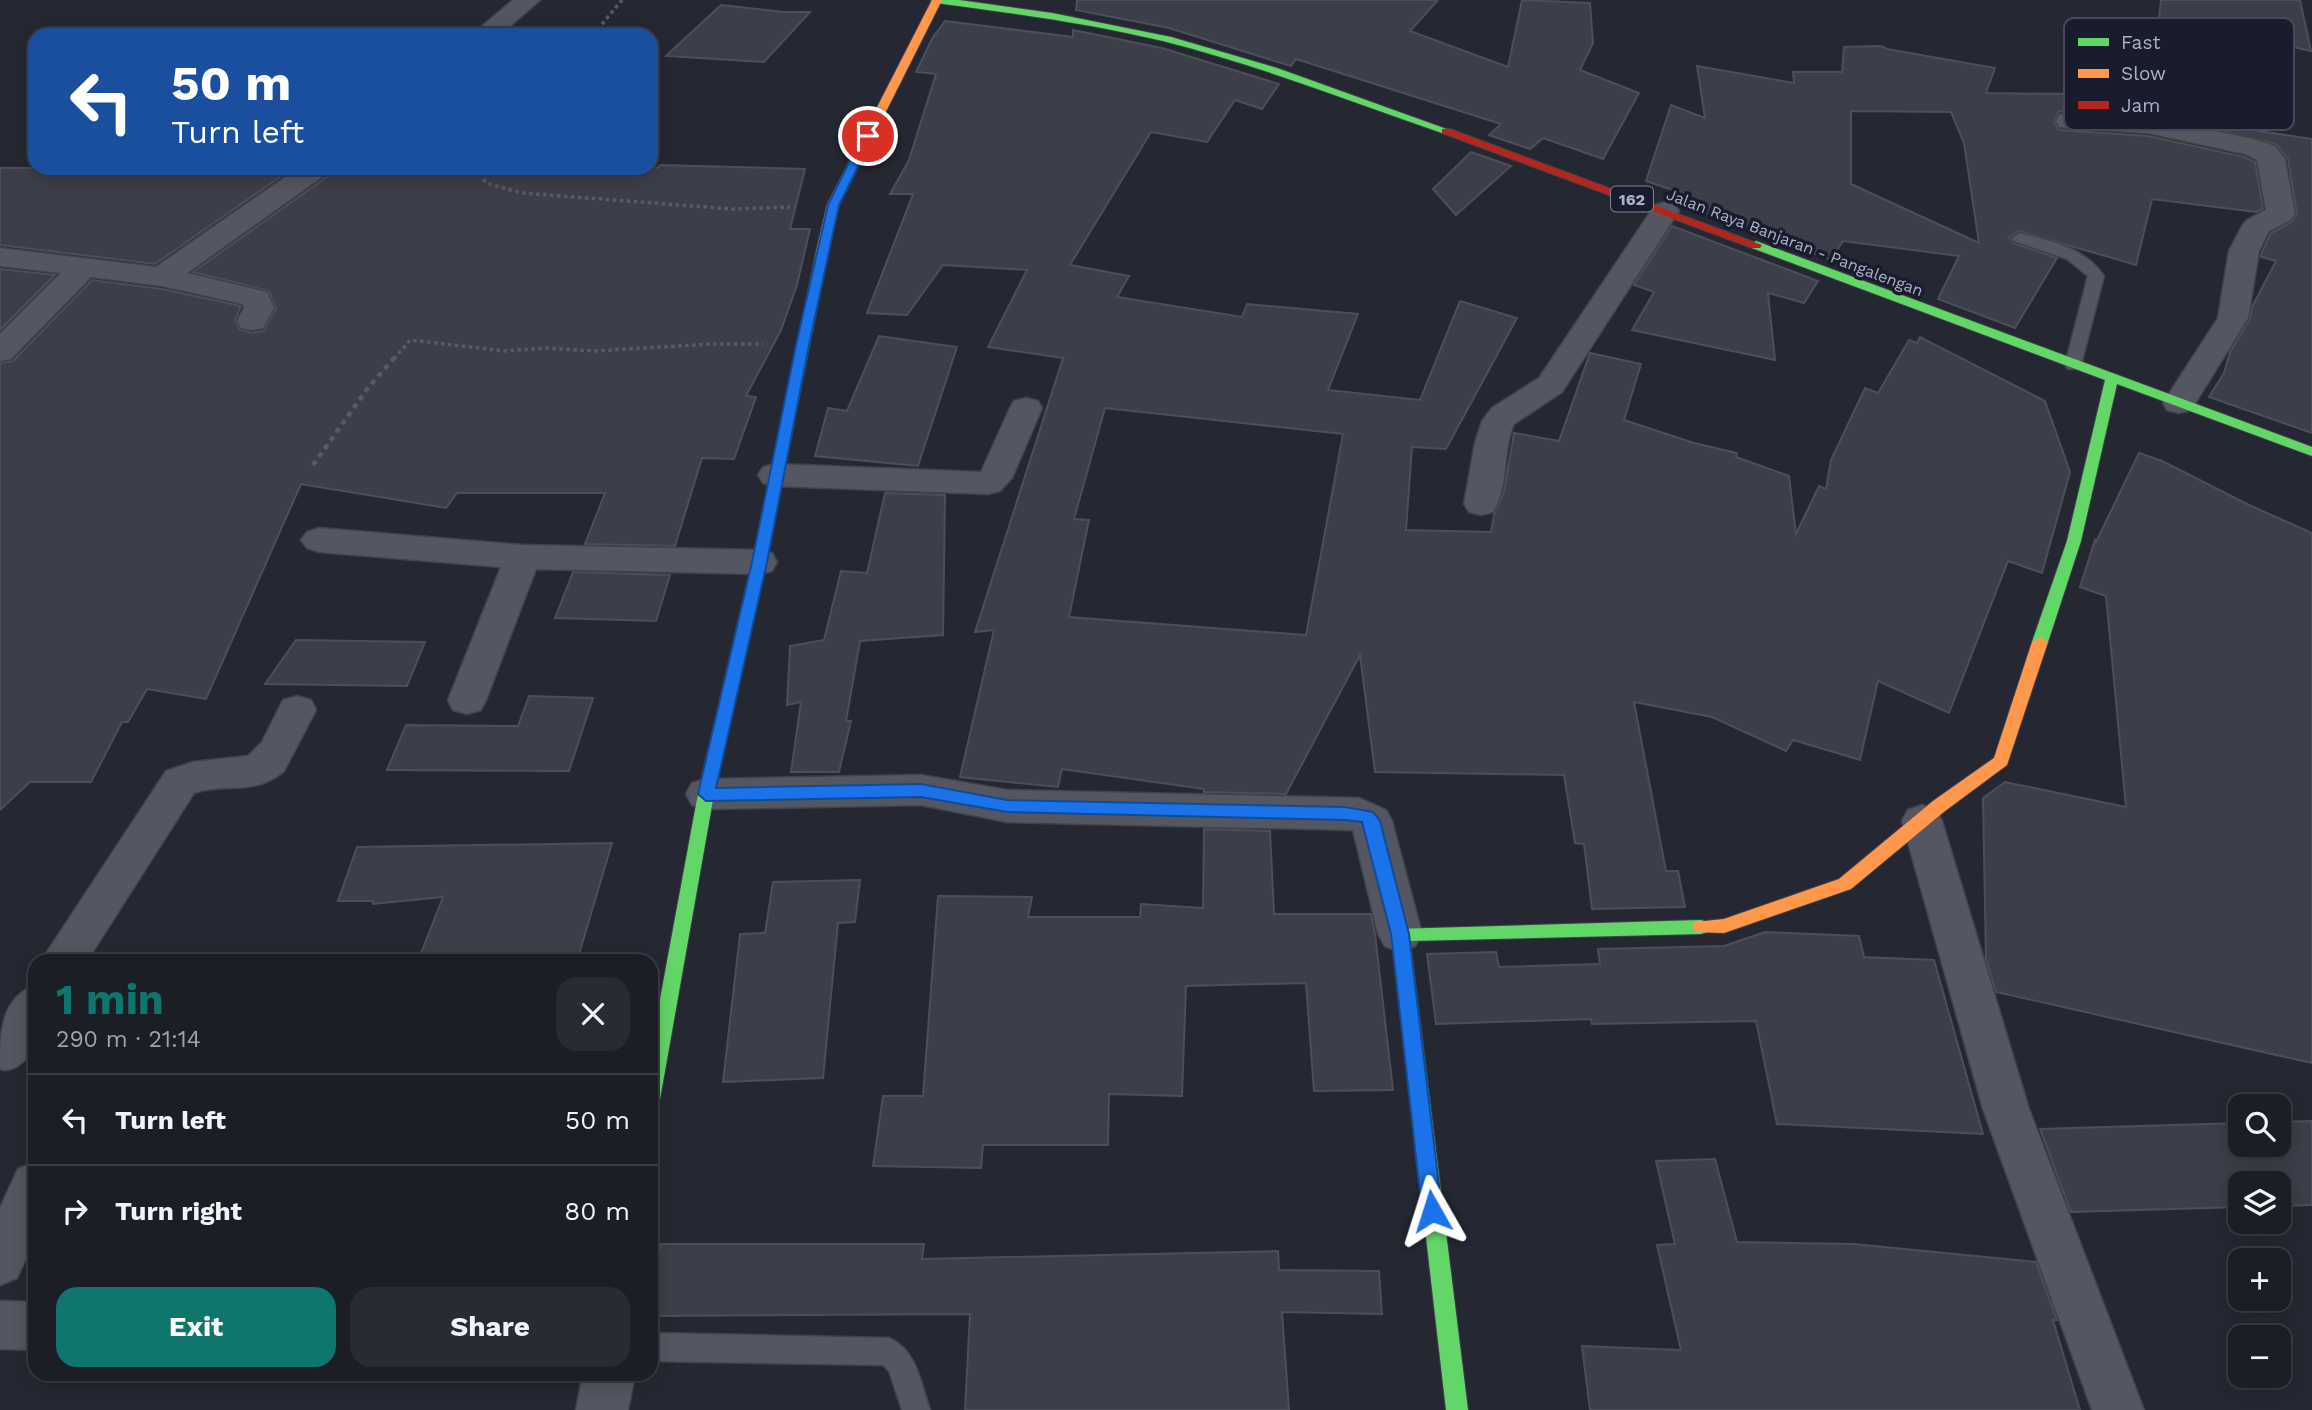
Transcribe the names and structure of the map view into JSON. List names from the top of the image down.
{
  "streets": {
    "street": ["162", "Jalan Raya Banjaran - Pangalengan"]
  },
  "legend": ["Fast", "Slow", "Jam"],
  "page": {
    "turn": ["50 m", "Turn left"],
    "heading": ["1 min", "290 m · 21:14"],
    "list": [
      {
        "name": "Turn left",
        "value": "50 m"
      },
      {
        "name": "Turn right",
        "value": "80 m"
      }
    ],
    "map_buttons": ["+", "−"],
    "buttons": ["Exit", "Share"]
  }
}
